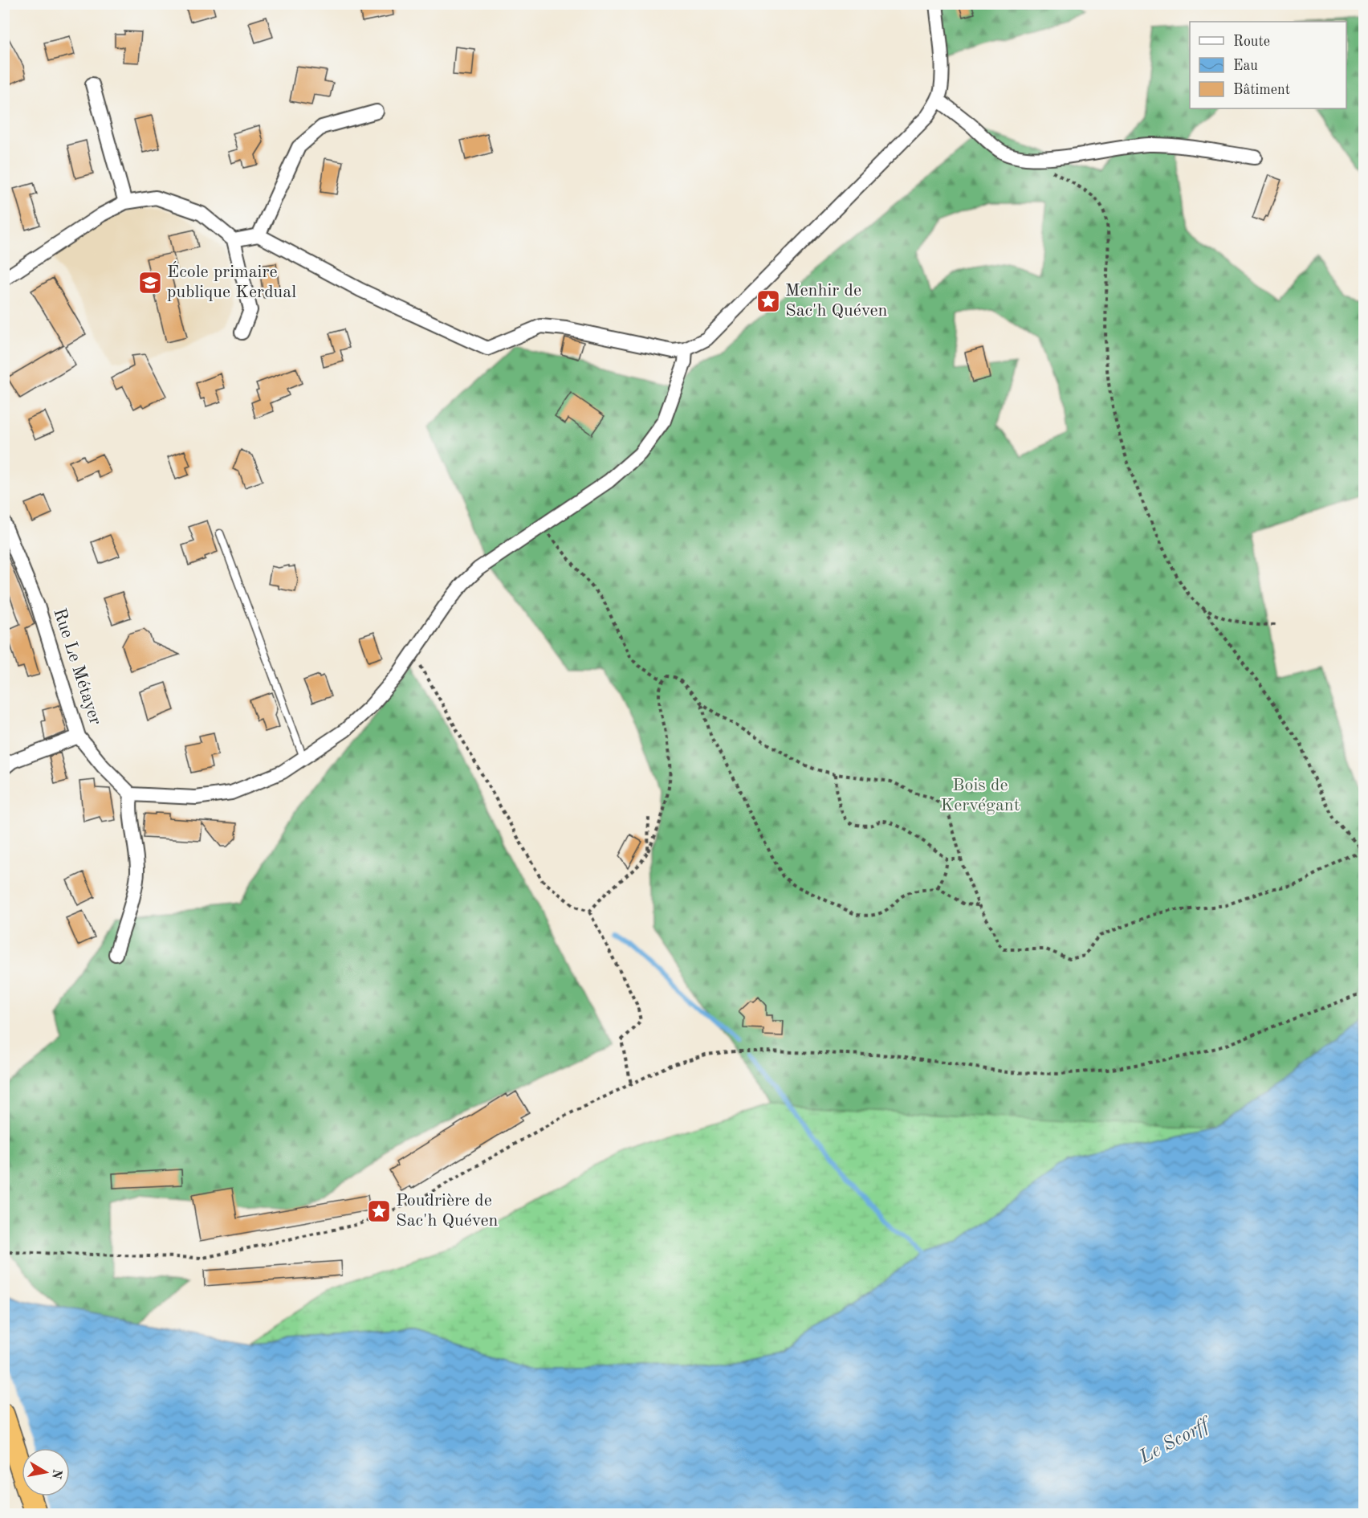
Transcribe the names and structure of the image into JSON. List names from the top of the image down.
{
  "streets": {
    "street": ["Rue Le Métayer"]
  },
  "water": ["Le Scorff"],
  "parks": ["Bois de Kervégant"],
  "places": {
    "school or university": ["École primaire publique Kerdual"],
    "place": ["Menhir de Sac'h Quéven", "Poudrière de Sac'h Quéven"]
  },
  "legend": ["Route", "Eau", "Bâtiment"],
  "north": "right"
}
